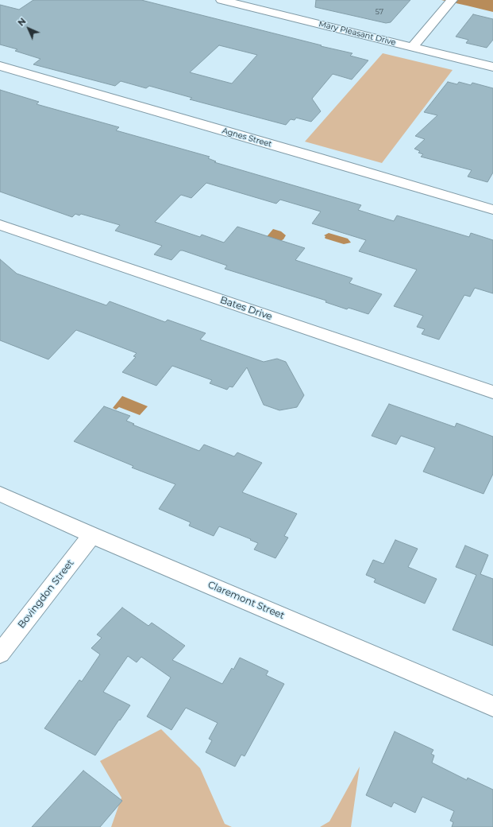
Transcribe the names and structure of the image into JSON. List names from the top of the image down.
{
  "streets": {
    "street": [
      "Mary Pleasant Drive",
      "Agnes Street",
      "Bates Drive",
      "Bovingdon Street",
      "Claremont Street"
    ]
  },
  "crossings": [
    ["Bovingdon Street", "Claremont Street"]
  ],
  "house_numbers": ["57"],
  "north": "top left"
}
